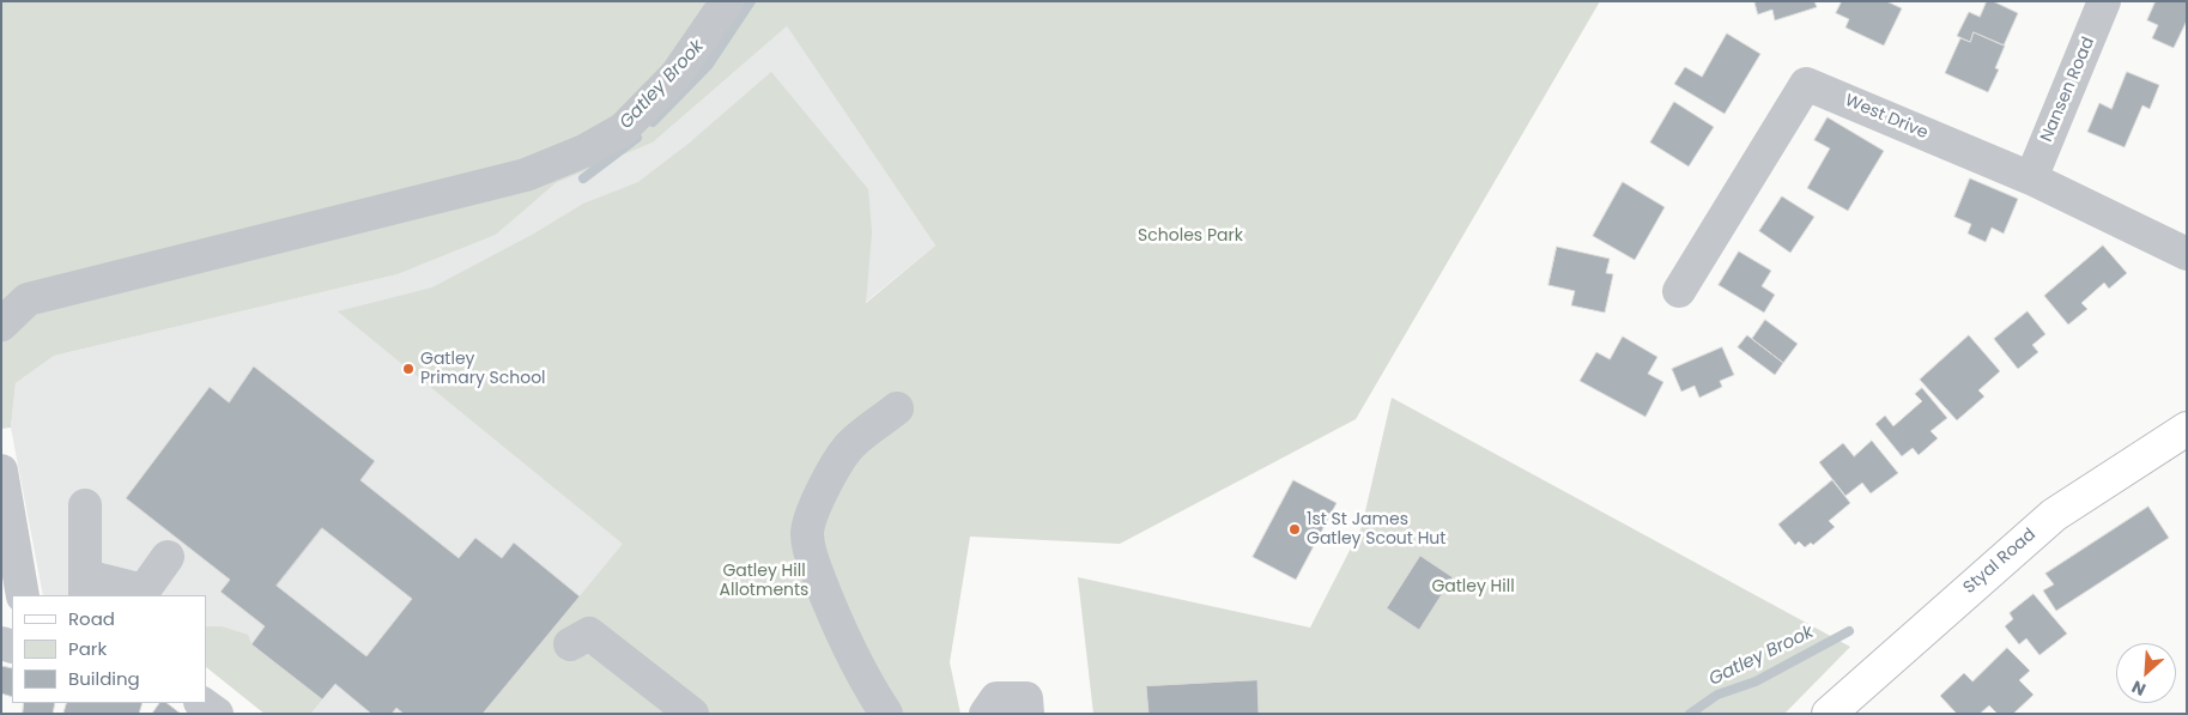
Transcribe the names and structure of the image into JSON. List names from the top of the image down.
{
  "streets": {
    "main road": ["Styal Road"],
    "street": ["Nansen Road", "West Drive"]
  },
  "crossings": [
    ["Nansen Road", "West Drive"]
  ],
  "water": ["Gatley Brook"],
  "parks": ["Scholes Park", "Gatley Hill Allotments", "Gatley Hill"],
  "places": ["Gatley Primary School", "1st St James Gatley Scout Hut"],
  "legend": ["Road", "Park", "Building"],
  "north": "bottom left"
}
